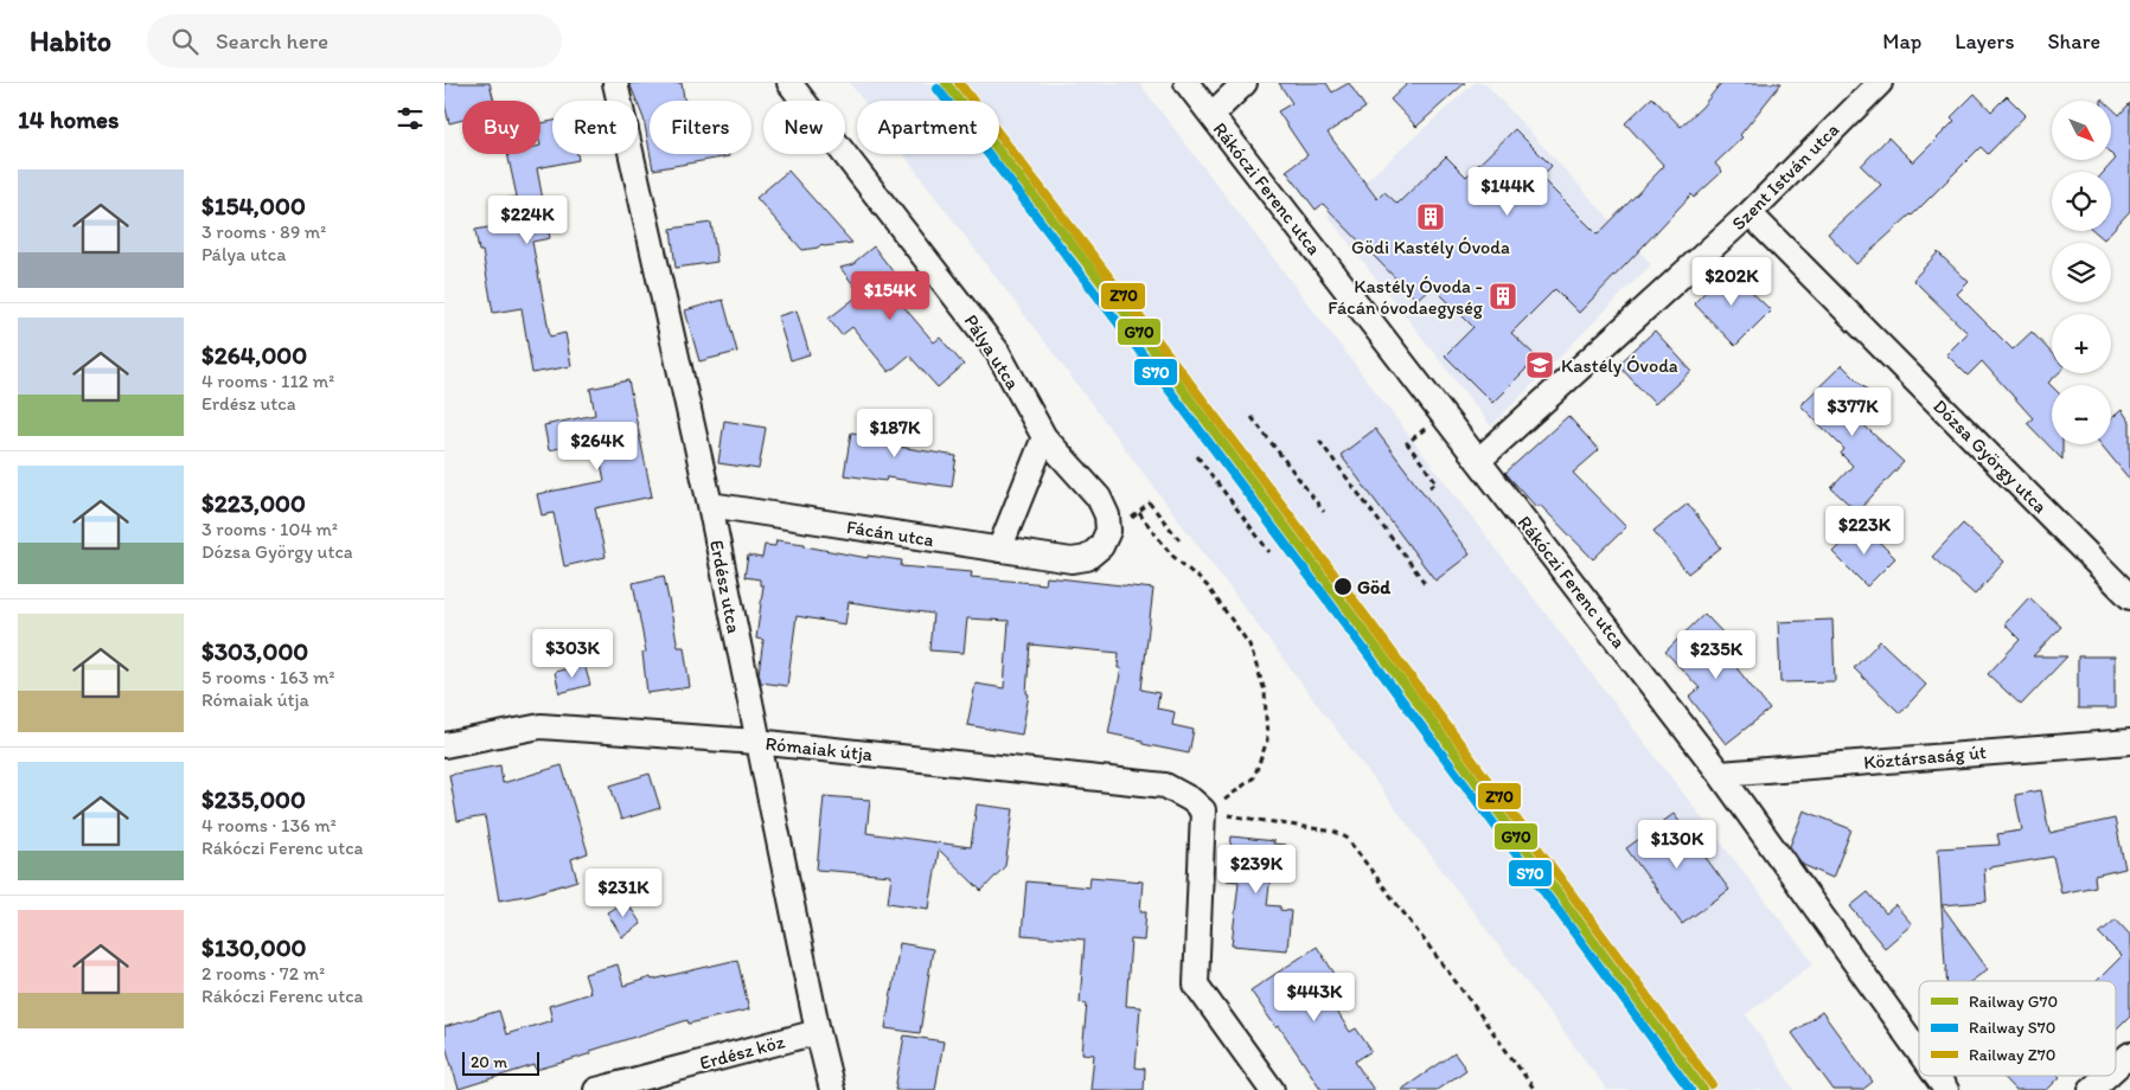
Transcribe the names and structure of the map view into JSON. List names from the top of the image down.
{
  "streets": {
    "street": [
      "Szent István utca",
      "Rákóczi Ferenc utca",
      "Pálya utca",
      "Dózsa György utca",
      "Fácán utca",
      "Erdész utca",
      "Rómaiak útja",
      "Köztársaság út",
      "Erdész köz"
    ]
  },
  "crossings": [
    ["Szent István utca", "Rákóczi Ferenc utca"],
    ["Szent István utca", "Dózsa György utca"],
    ["Rákóczi Ferenc utca", "Köztársaság út"],
    ["Pálya utca", "Fácán utca"],
    ["Fácán utca", "Erdész utca"],
    ["Erdész utca", "Rómaiak útja"],
    ["Erdész utca", "Erdész köz"]
  ],
  "places": {
    "building": ["Gödi Kastély Óvoda", "Kastély Óvoda - Fácán óvodaegység"],
    "school or university": ["Kastély Óvoda"],
    "other": ["Göd"]
  },
  "lines": ["rail line G70", "rail line Z70", "rail line S70"],
  "legend": ["Railway G70", "Railway S70", "Railway Z70"],
  "scale_bar": "20 m",
  "north": "bottom right",
  "page": {
    "header": "Habito",
    "search": "Search here",
    "nav": ["Map", "Layers", "Share"],
    "heading": "14 homes",
    "map_buttons": ["+", "−"],
    "chip": [
      "Buy",
      "Rent",
      "Filters",
      "New",
      "Apartment"
    ],
    "list": [
      {
        "name": "$154,000",
        "note": "3 rooms · 89 m² · Pálya utca"
      },
      {
        "name": "$264,000",
        "note": "4 rooms · 112 m² · Erdész utca"
      },
      {
        "name": "$223,000",
        "note": "3 rooms · 104 m² · Dózsa György utca"
      },
      {
        "name": "$303,000",
        "note": "5 rooms · 163 m² · Rómaiak útja"
      },
      {
        "name": "$235,000",
        "note": "4 rooms · 136 m² · Rákóczi Ferenc utca"
      },
      {
        "name": "$130,000",
        "note": "2 rooms · 72 m² · Rákóczi Ferenc utca"
      }
    ],
    "price": [
      "$144K",
      "$224K",
      "$202K",
      "$154K",
      "$377K",
      "$187K",
      "$264K",
      "$223K",
      "$303K",
      "$235K",
      "$130K",
      "$239K",
      "$231K",
      "$443K"
    ],
    "scale": "20 m"
  }
}
